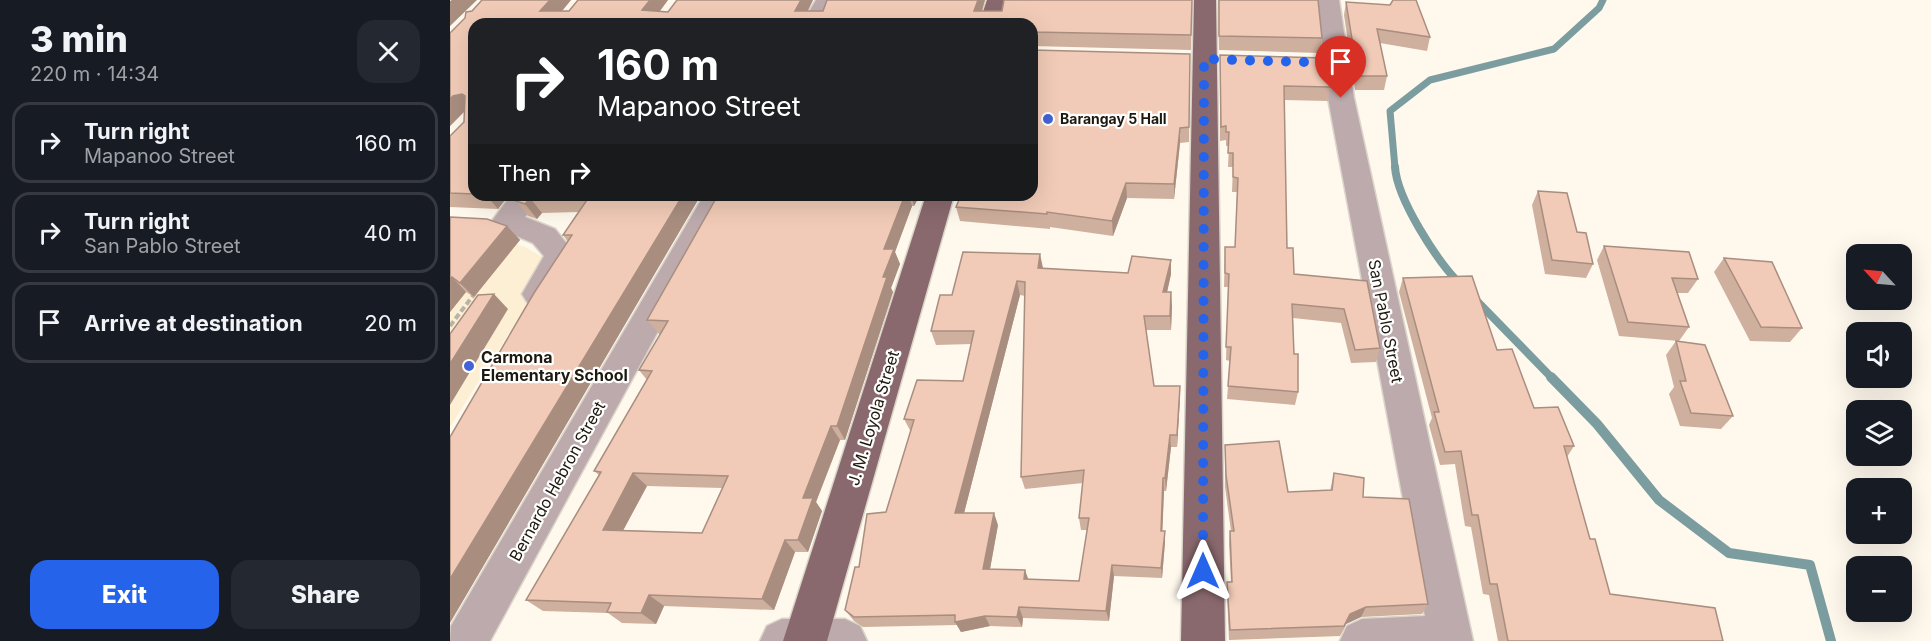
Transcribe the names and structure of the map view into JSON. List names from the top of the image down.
{
  "streets": {
    "main road": ["J. M. Loyola Street"],
    "street": ["San Pablo Street", "Bernardo Hebron Street"]
  },
  "places": ["Barangay 5 Hall", "Carmona Elementary School"],
  "north": "top left",
  "page": {
    "heading": ["3 min", "220 m · 14:34"],
    "turn": ["160 m", "Mapanoo Street"],
    "list": [
      {
        "name": "Turn right",
        "note": "Mapanoo Street",
        "value": "160 m"
      },
      {
        "name": "Turn right",
        "note": "San Pablo Street",
        "value": "40 m"
      },
      {
        "name": "Arrive at destination",
        "value": "20 m"
      }
    ],
    "then": "Then",
    "map_buttons": ["+", "−"],
    "buttons": ["Exit", "Share"]
  }
}
